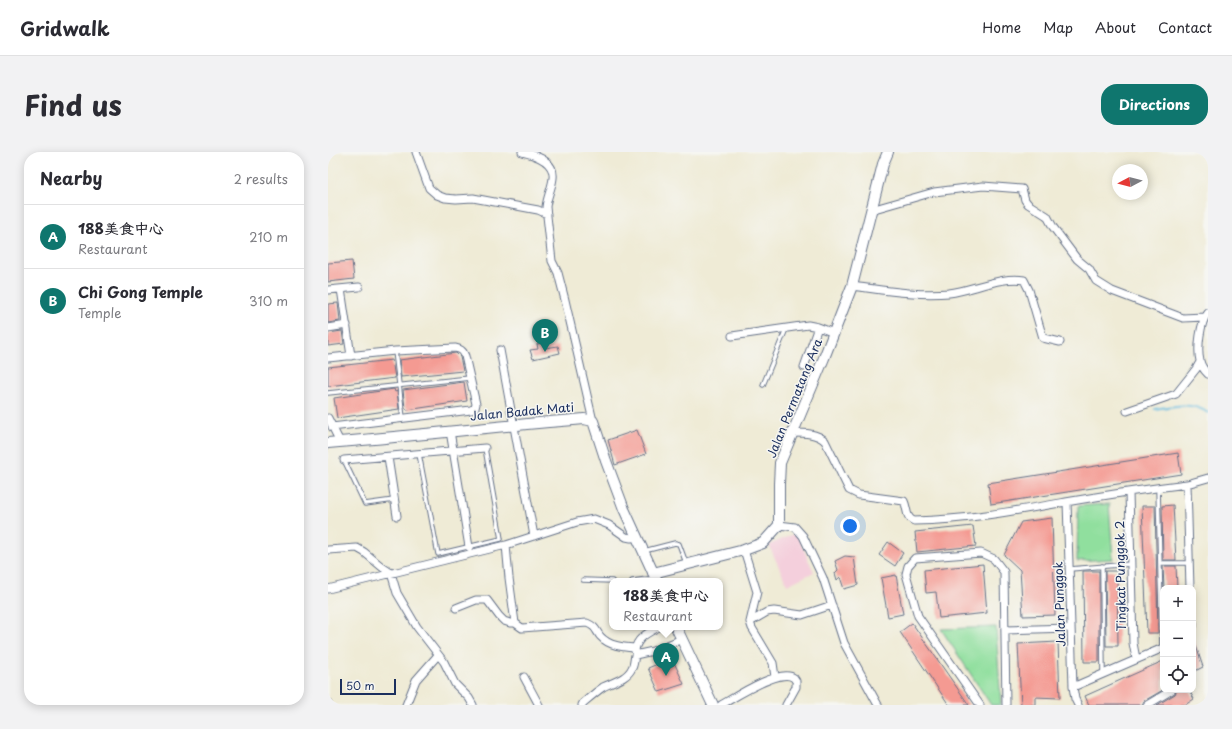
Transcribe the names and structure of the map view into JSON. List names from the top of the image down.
{
  "streets": {
    "main road": ["Jalan Permatang Ara", "Jalan Badak Mati"],
    "street": ["Tingkat Punggok 2", "Jalan Punggok"]
  },
  "scale_bar": "50 m",
  "north": "left",
  "page": {
    "header": "Gridwalk",
    "nav": [
      "Home",
      "Map",
      "About",
      "Contact"
    ],
    "title": "Find us",
    "buttons": "Directions",
    "heading": ["Nearby", "2 results"],
    "list": [
      {
        "mark": "A",
        "name": "188美食中心",
        "note": "Restaurant",
        "value": "210 m"
      },
      {
        "mark": "B",
        "name": "Chi Gong Temple",
        "note": "Temple",
        "value": "310 m"
      }
    ],
    "pins": ["B", "A"],
    "popup": ["188美食中心", "Restaurant"],
    "map_buttons": ["+", "−"],
    "scale": "50 m"
  }
}
